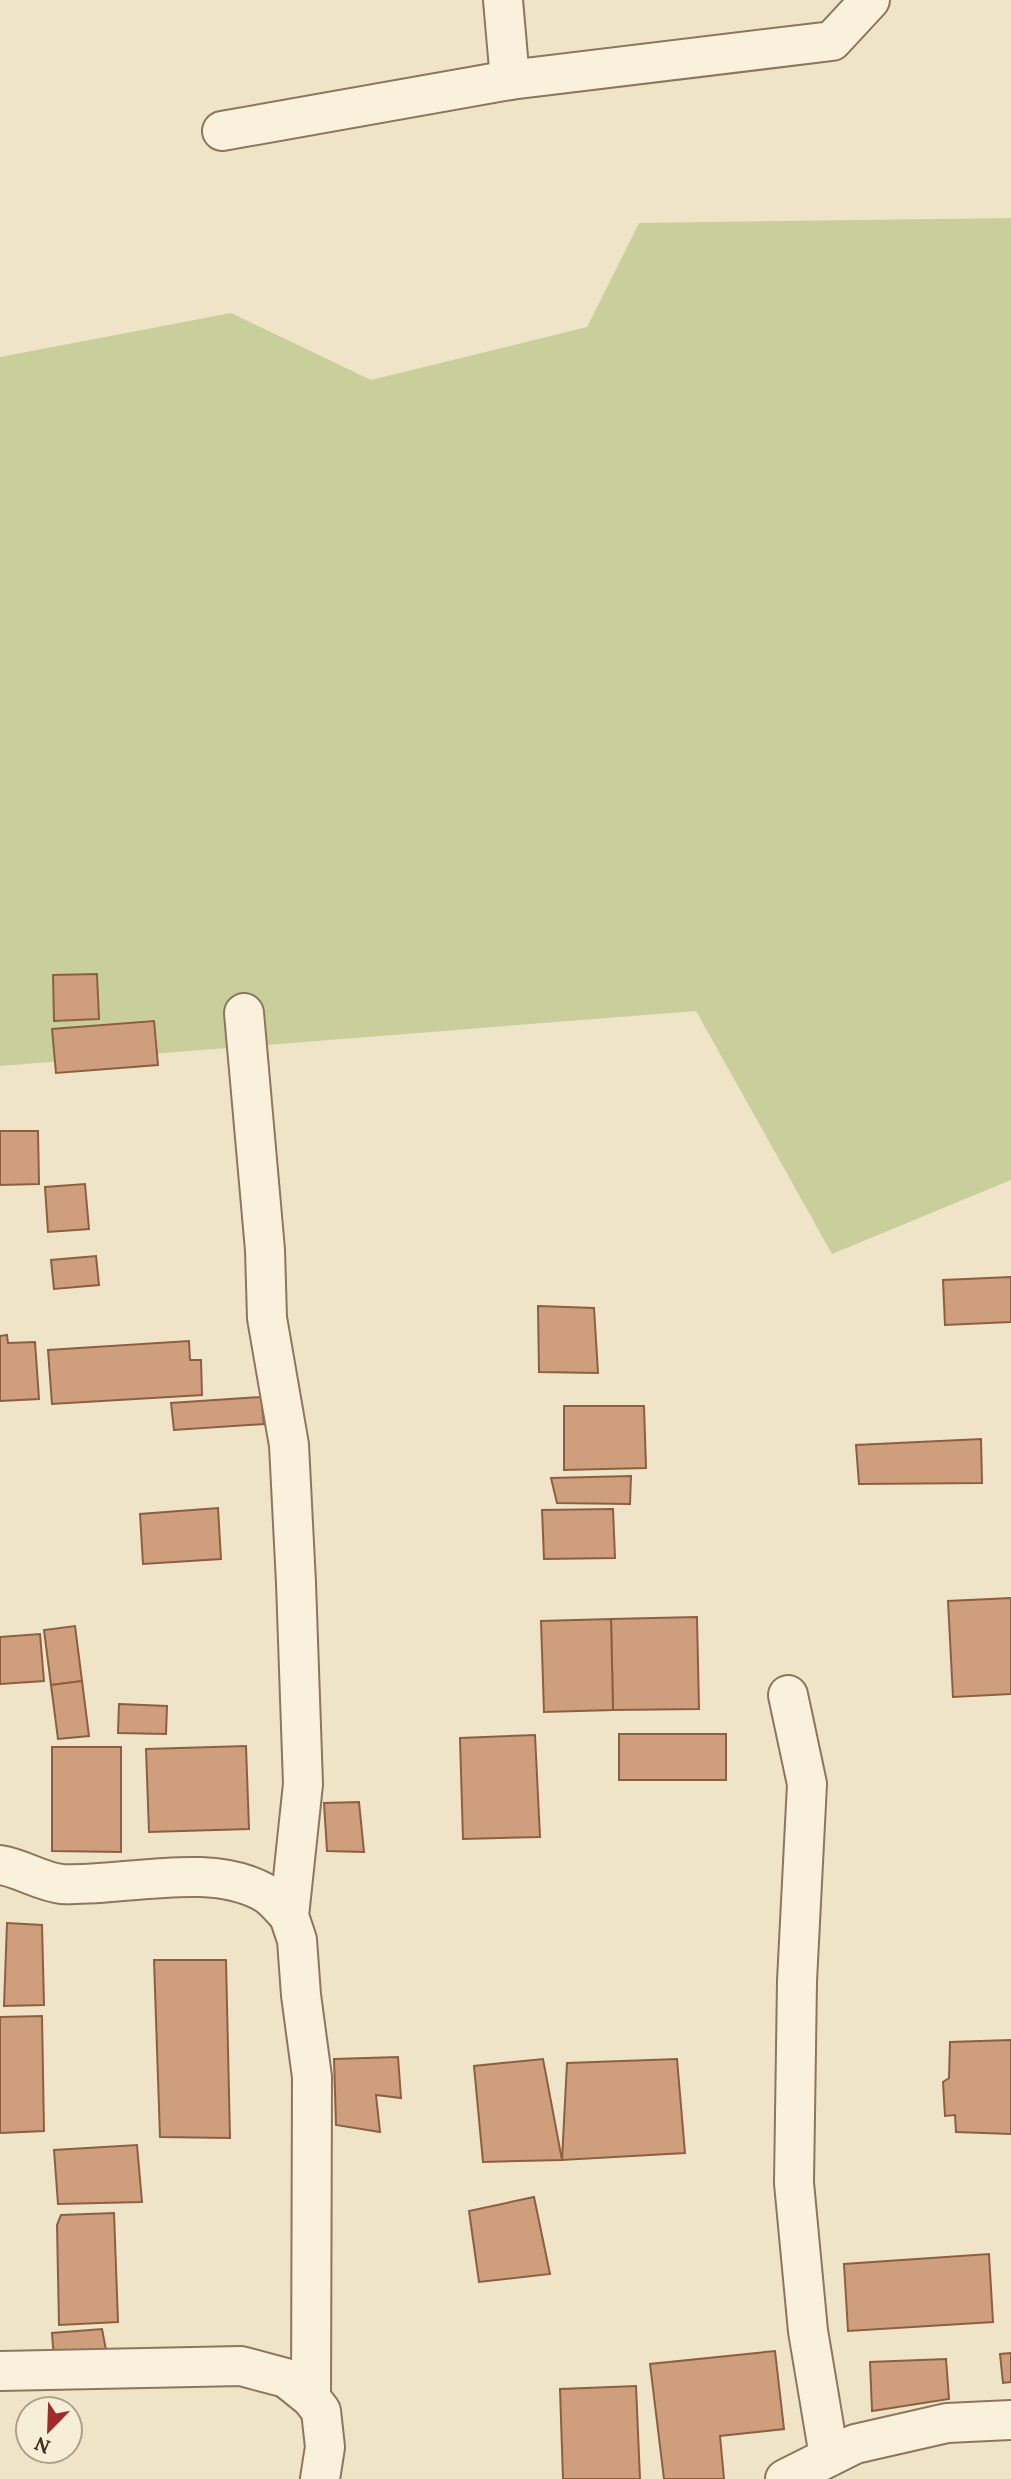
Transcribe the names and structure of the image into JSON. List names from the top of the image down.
{
  "north": "bottom left"
}
